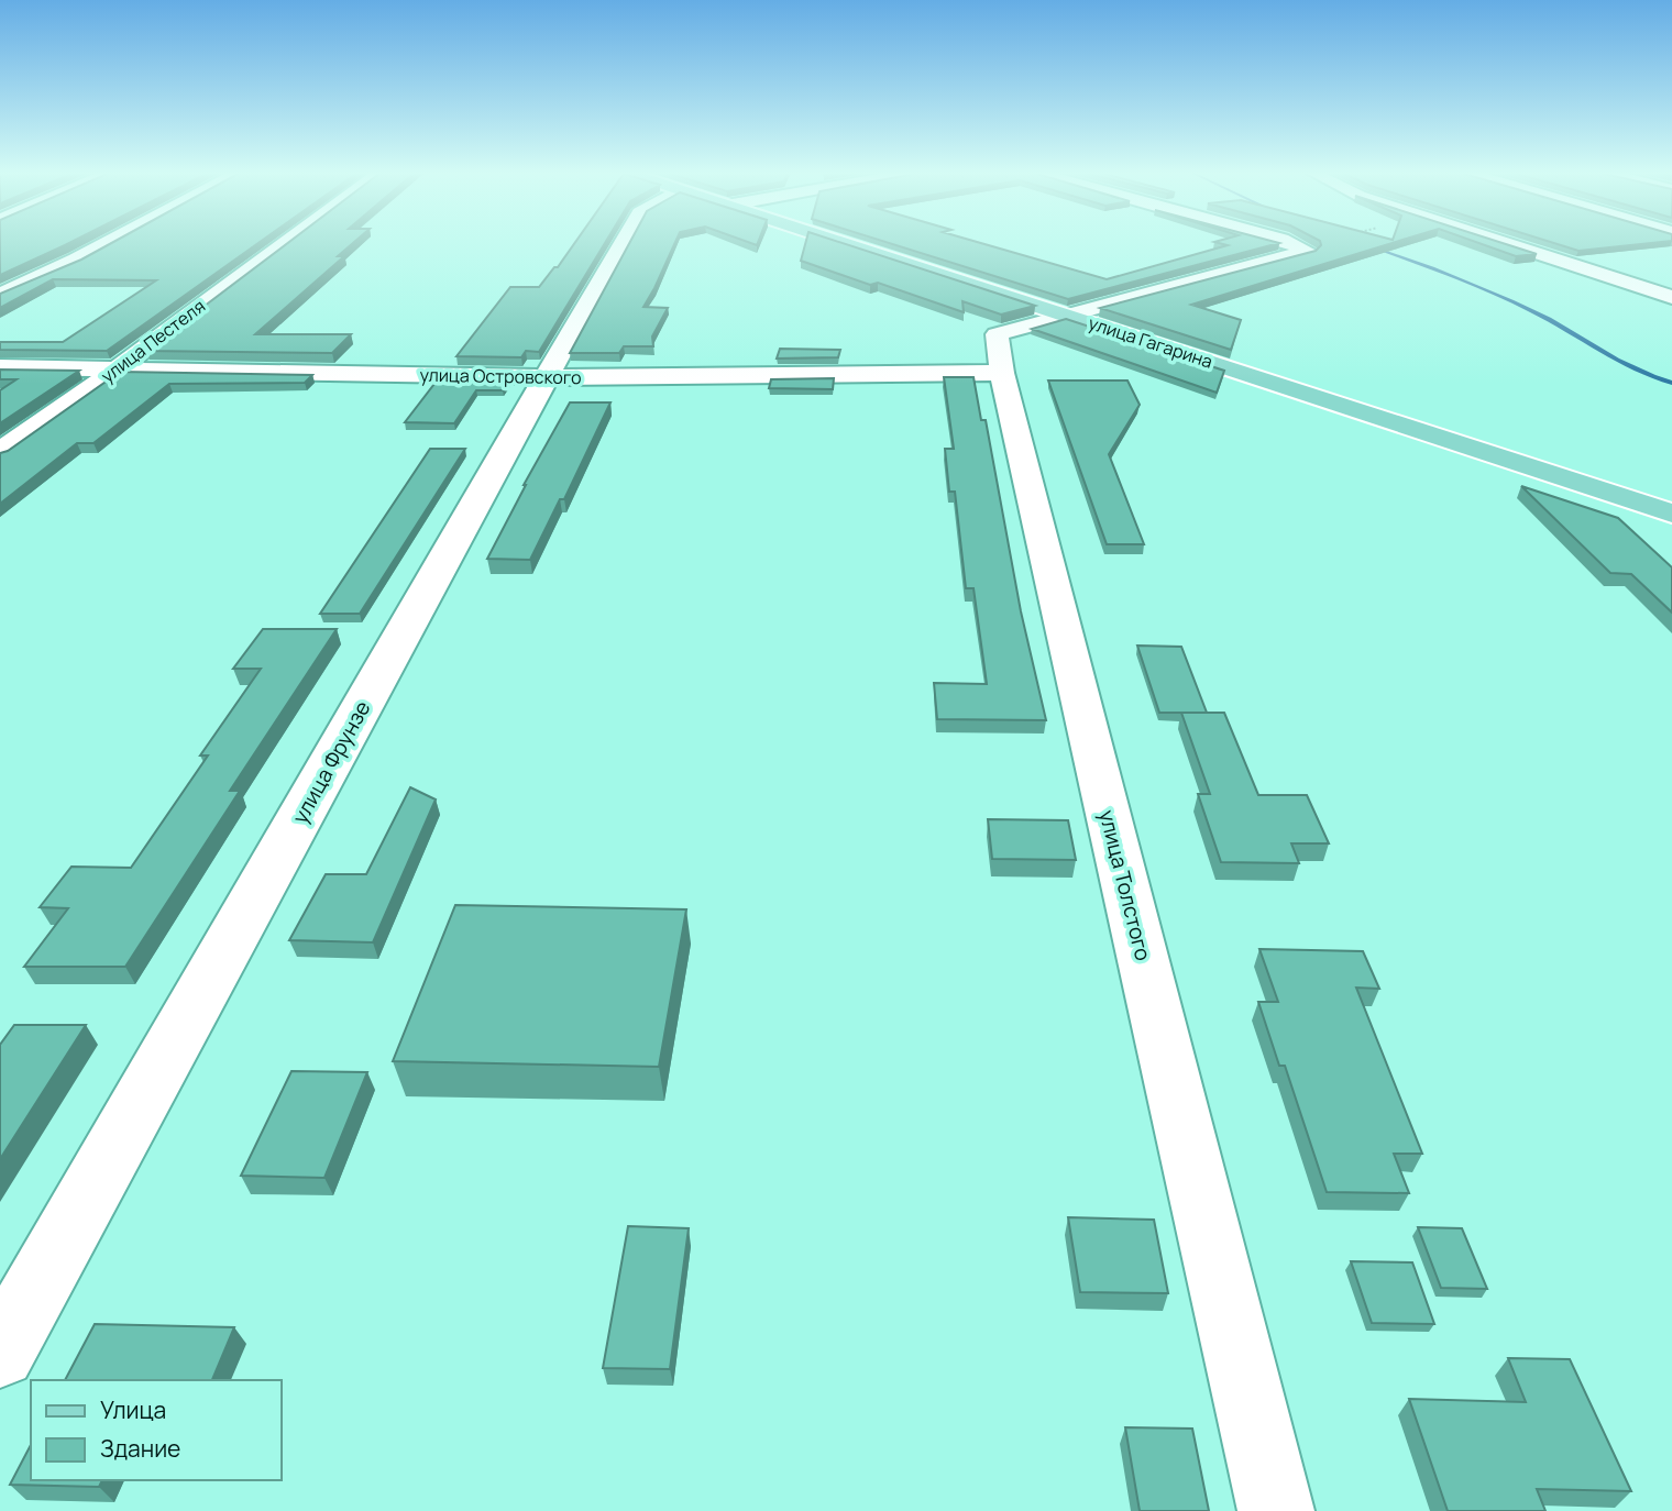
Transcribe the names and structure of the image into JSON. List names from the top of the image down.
{
  "streets": {
    "main road": ["улица Гагарина"],
    "street": [
      "улица Пестеля",
      "улица Островского",
      "улица Фрунзе",
      "улица Толстого"
    ]
  },
  "crossings": [
    ["улица Пестеля", "улица Островского"],
    ["улица Гагарина", "улица Толстого"],
    ["улица Островского", "улица Фрунзе"],
    ["улица Островского", "улица Толстого"]
  ],
  "legend": ["Улица", "Здание"]
}
